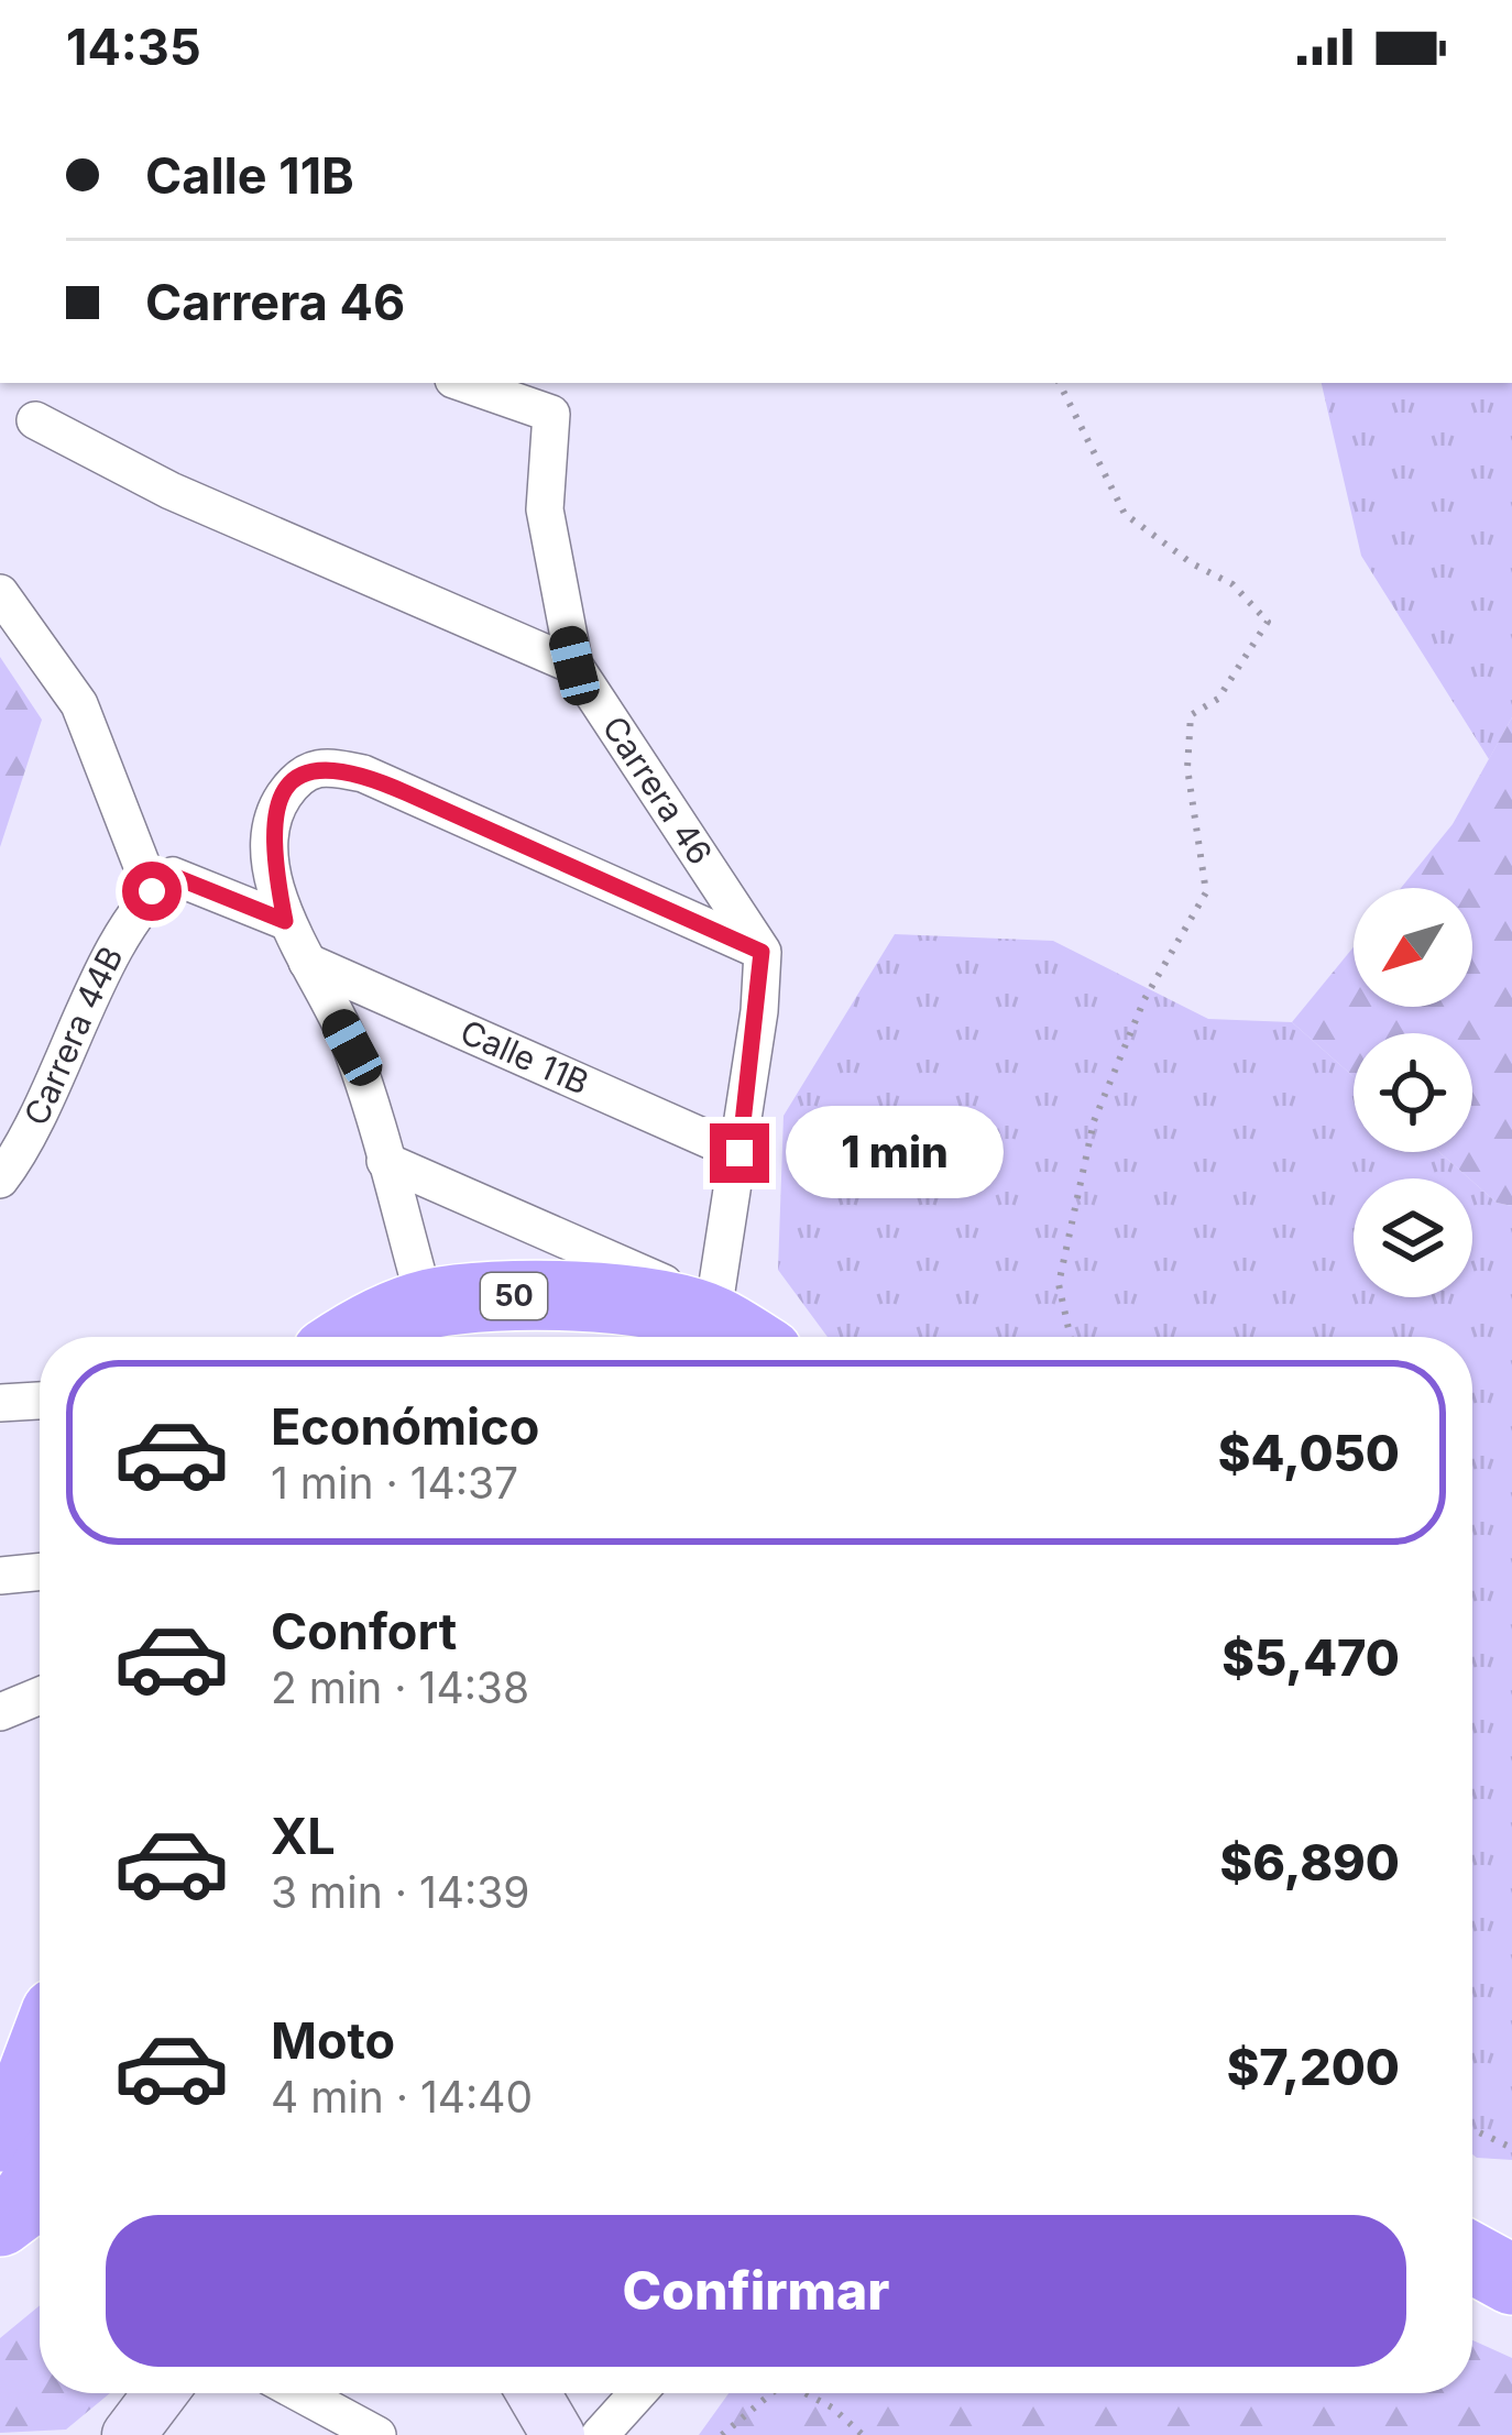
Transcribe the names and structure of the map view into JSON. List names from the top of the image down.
{
  "streets": {
    "highway": ["50"],
    "street": ["Carrera 46", "Carrera 44B", "Calle 11B"]
  },
  "north": "bottom left",
  "page": {
    "status": "14:35",
    "banner": ["Calle 11B", "Carrera 46"],
    "bubble": "1 min",
    "list": [
      {
        "name": "Económico",
        "note": "1 min · 14:37",
        "value": "$4,050"
      },
      {
        "name": "Confort",
        "note": "2 min · 14:38",
        "value": "$5,470"
      },
      {
        "name": "XL",
        "note": "3 min · 14:39",
        "value": "$6,890"
      },
      {
        "name": "Moto",
        "note": "4 min · 14:40",
        "value": "$7,200"
      }
    ],
    "buttons": "Confirmar"
  }
}
